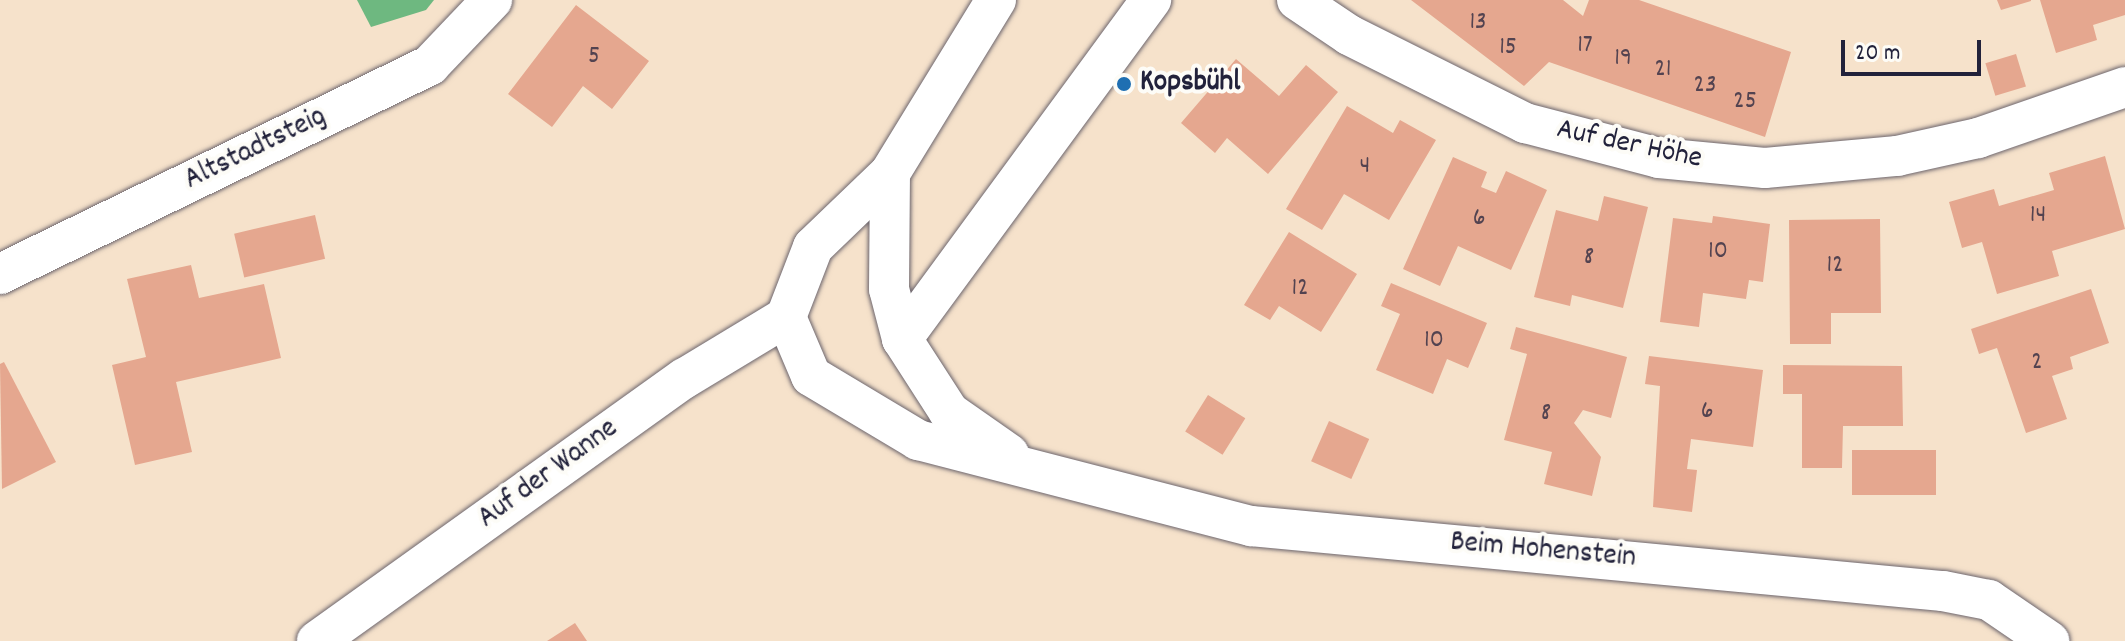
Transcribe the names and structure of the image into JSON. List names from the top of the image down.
{
  "streets": {
    "street": [
      "Auf der Höhe",
      "Altstadtsteig",
      "Auf der Wanne",
      "Beim Hohenstein"
    ]
  },
  "crossings": [
    ["Auf der Wanne", "Beim Hohenstein"]
  ],
  "places": ["Kopsbühl"],
  "house_numbers": [
    "13",
    "17",
    "15",
    "5",
    "19",
    "21",
    "23",
    "25",
    "4",
    "14",
    "6",
    "10",
    "8",
    "12",
    "12",
    "10",
    "2",
    "6",
    "8"
  ],
  "scale_bar": "20 m"
}
